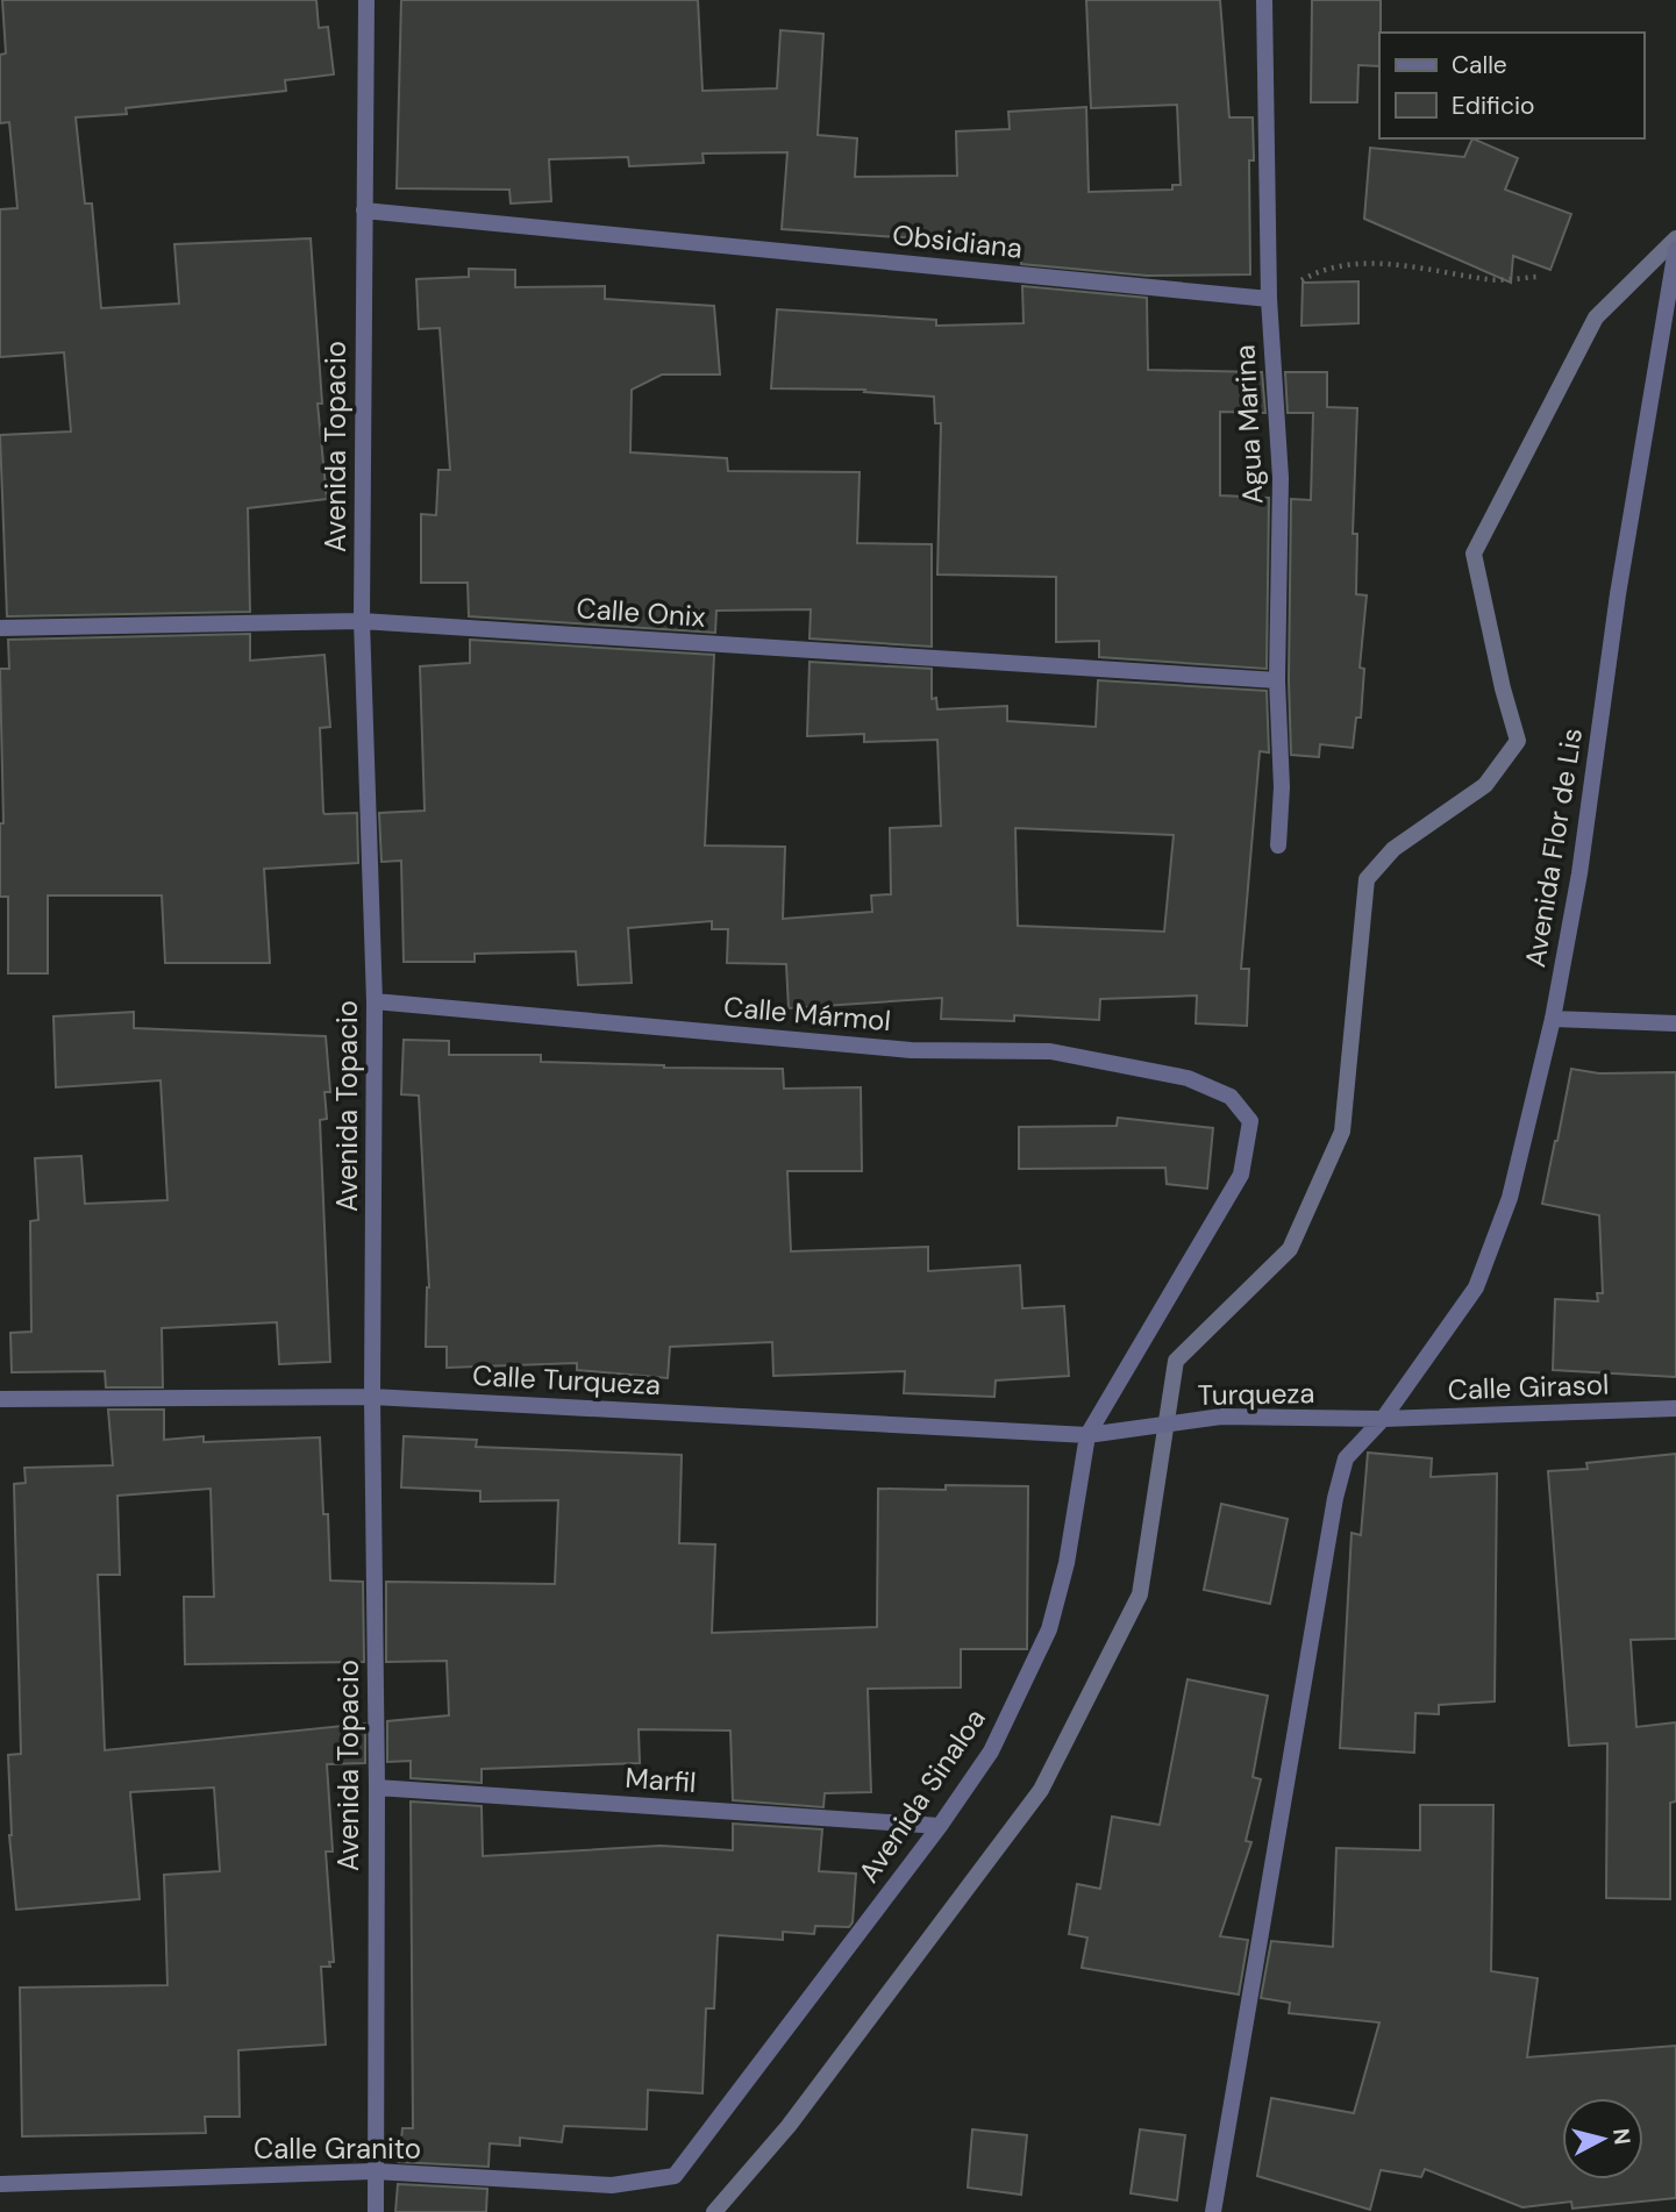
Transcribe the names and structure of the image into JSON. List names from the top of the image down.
{
  "streets": {
    "street": [
      "Obsidiana",
      "Agua Marina",
      "Avenida Topacio",
      "Calle Onix",
      "Avenida Flor de Lis",
      "Calle Mármol",
      "Calle Turqueza",
      "Calle Girasol",
      "Turqueza",
      "Marfil",
      "Avenida Sinaloa",
      "Calle Granito"
    ]
  },
  "crossings": [
    ["Obsidiana", "Agua Marina"],
    ["Obsidiana", "Avenida Topacio"],
    ["Agua Marina", "Calle Onix"],
    ["Avenida Topacio", "Calle Onix"],
    ["Avenida Topacio", "Calle Mármol"],
    ["Avenida Topacio", "Calle Turqueza"],
    ["Avenida Topacio", "Marfil"],
    ["Avenida Topacio", "Calle Granito"],
    ["Avenida Flor de Lis", "Calle Girasol"],
    ["Avenida Flor de Lis", "Turqueza"],
    ["Calle Mármol", "Avenida Sinaloa"],
    ["Calle Turqueza", "Turqueza"],
    ["Calle Turqueza", "Avenida Sinaloa"],
    ["Calle Girasol", "Turqueza"],
    ["Marfil", "Avenida Sinaloa"],
    ["Avenida Sinaloa", "Calle Granito"]
  ],
  "legend": ["Calle", "Edificio"],
  "north": "right"
}
